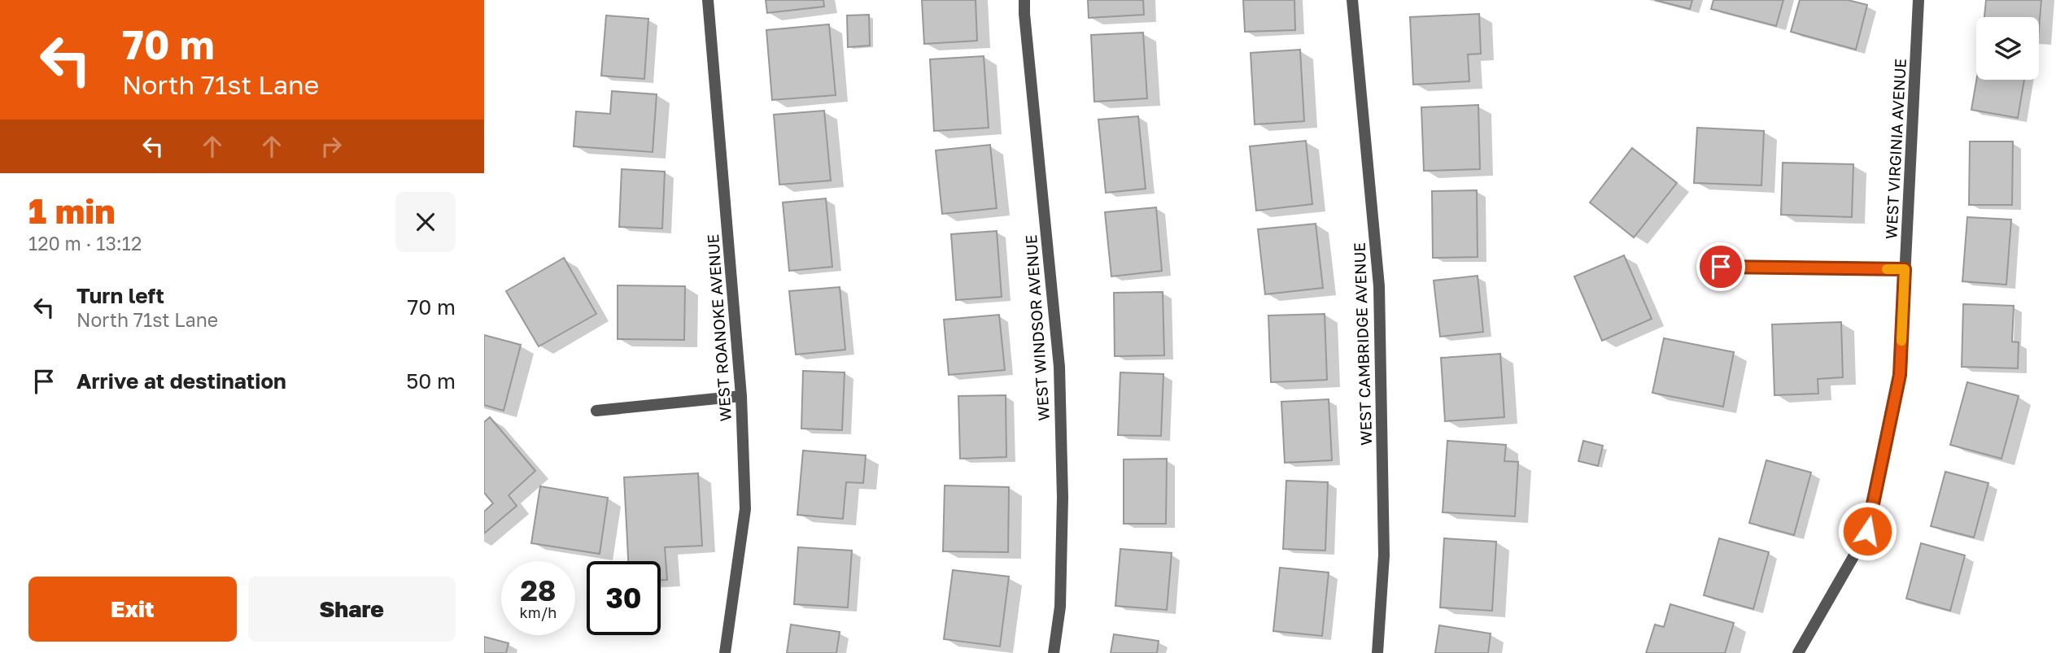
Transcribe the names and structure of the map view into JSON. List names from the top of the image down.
{
  "streets": {
    "street": [
      "WEST VIRGINIA AVENUE",
      "WEST ROANOKE AVENUE",
      "WEST WINDSOR AVENUE",
      "WEST CAMBRIDGE AVENUE"
    ]
  },
  "page": {
    "turn": ["70 m", "North 71st Lane"],
    "heading": ["1 min", "120 m · 13:12"],
    "list": [
      {
        "name": "Turn left",
        "note": "North 71st Lane",
        "value": "70 m"
      },
      {
        "name": "Arrive at destination",
        "value": "50 m"
      }
    ],
    "speed": "28 km/h",
    "limit": "30",
    "buttons": ["Exit", "Share"]
  }
}
